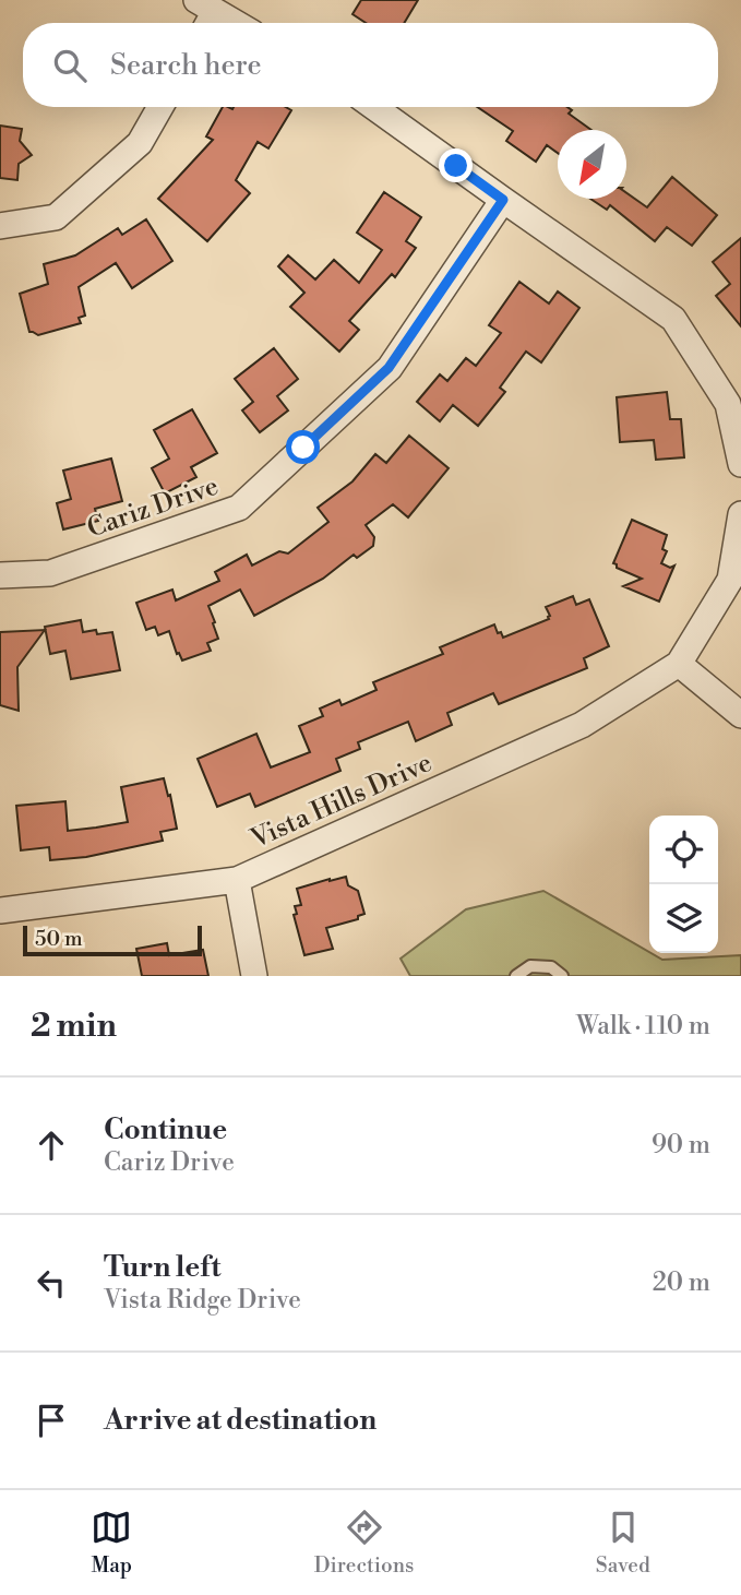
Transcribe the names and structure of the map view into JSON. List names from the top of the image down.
{
  "streets": {
    "street": ["Cariz Drive", "Vista Hills Drive"]
  },
  "scale_bar": "50 m",
  "north": "bottom left",
  "page": {
    "search": "Search here",
    "scale": "50 m",
    "heading": ["2 min", "Walk · 110 m"],
    "list": [
      ["Continue", "Cariz Drive", "90 m"],
      ["Turn left", "Vista Ridge Drive", "20 m"],
      "Arrive at destination"
    ],
    "nav": ["Map", "Directions", "Saved"]
  }
}
